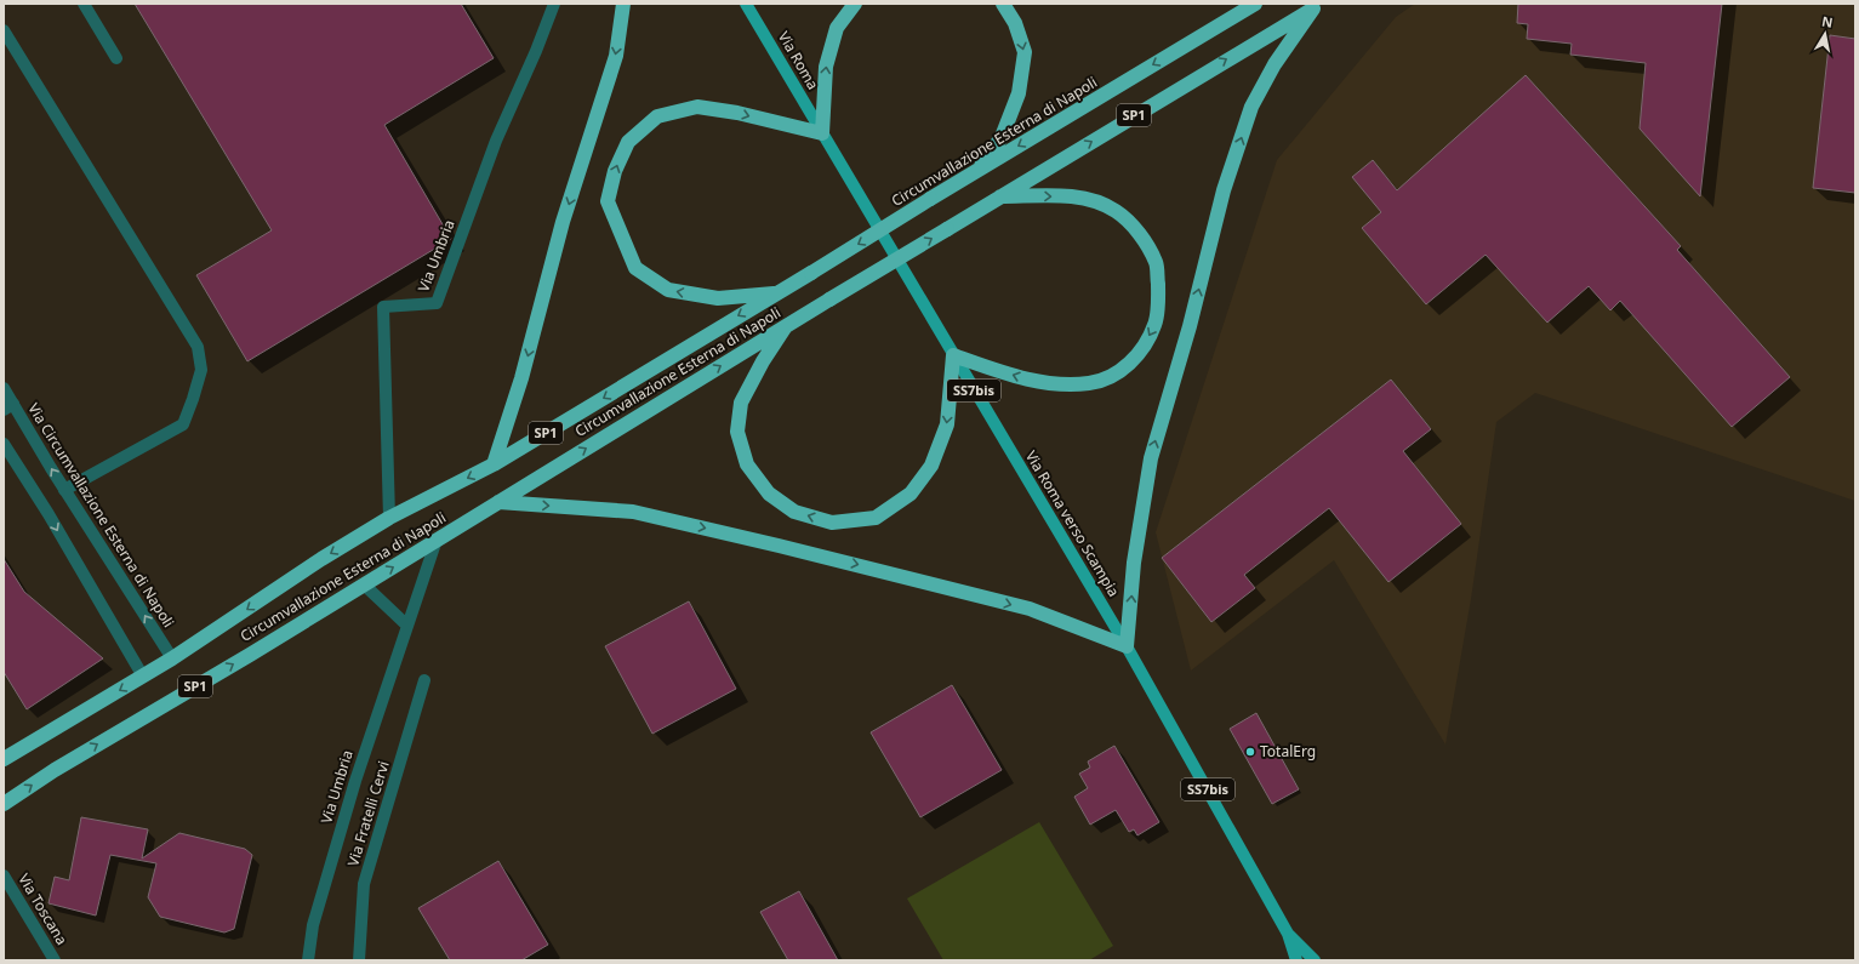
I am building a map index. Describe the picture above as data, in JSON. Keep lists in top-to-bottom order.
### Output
{
  "streets": {
    "highway": ["SP1", "Circumvallazione Esterna di Napoli"],
    "main road": ["Via Roma", "SS7bis", "Via Roma verso Scampia"],
    "street": [
      "Via Umbria",
      "Via Circumvallazione Esterna di Napoli",
      "Via Fratelli Cervi",
      "Via Toscana"
    ]
  },
  "crossings": [
    ["Via Roma", "Via Roma verso Scampia"],
    ["Circumvallazione Esterna di Napoli", "Via Umbria"],
    ["Circumvallazione Esterna di Napoli", "Via Circumvallazione Esterna di Napoli"]
  ],
  "places": ["TotalErg"],
  "north": "top"
}
